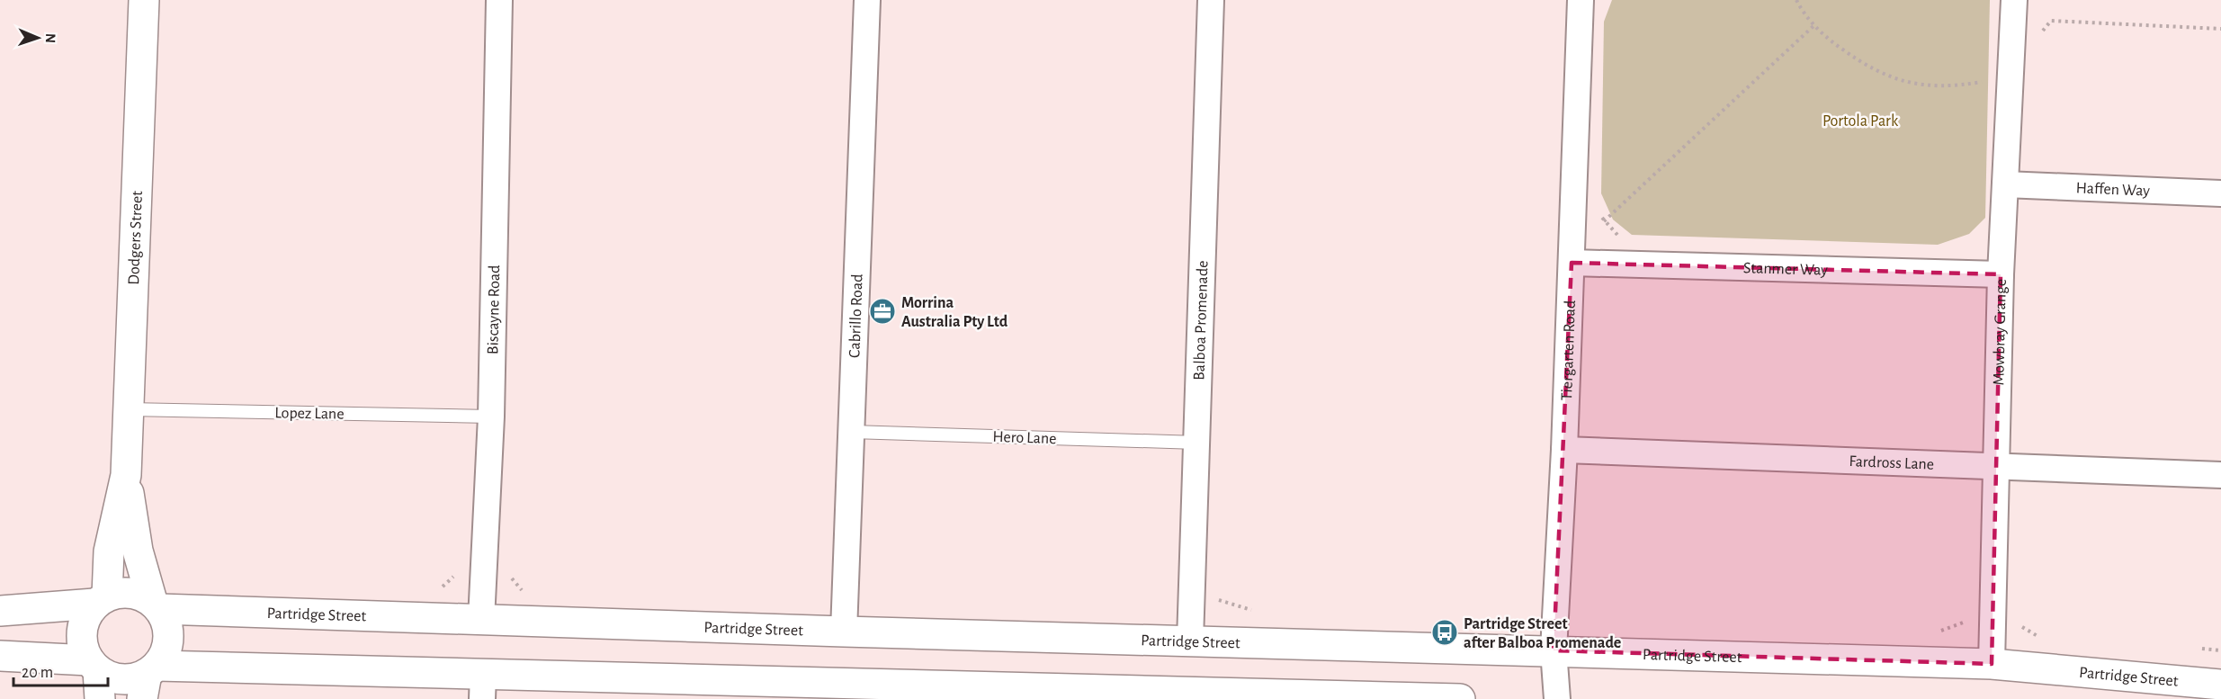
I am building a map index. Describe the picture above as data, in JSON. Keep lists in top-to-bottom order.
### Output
{
  "streets": {
    "main road": ["Dodgers Street", "Partridge Street"],
    "street": [
      "Haffen Way",
      "Stanmer Way",
      "Biscayne Road",
      "Cabrillo Road",
      "Balboa Promenade",
      "Mowbray Grange",
      "Tiergarten Road",
      "Fardross Lane"
    ],
    "lane": ["Lopez Lane", "Hero Lane"]
  },
  "crossings": [
    ["Haffen Way", "Mowbray Grange"],
    ["Dodgers Street", "Lopez Lane"],
    ["Dodgers Street", "Partridge Street"],
    ["Stanmer Way", "Mowbray Grange"],
    ["Stanmer Way", "Tiergarten Road"],
    ["Biscayne Road", "Lopez Lane"],
    ["Biscayne Road", "Partridge Street"],
    ["Cabrillo Road", "Hero Lane"],
    ["Cabrillo Road", "Partridge Street"],
    ["Balboa Promenade", "Hero Lane"],
    ["Balboa Promenade", "Partridge Street"],
    ["Mowbray Grange", "Fardross Lane"],
    ["Mowbray Grange", "Partridge Street"],
    ["Tiergarten Road", "Fardross Lane"],
    ["Tiergarten Road", "Partridge Street"]
  ],
  "parks": ["Portola Park"],
  "places": {
    "office": ["Morrina Australia Pty Ltd"],
    "bus stop": ["Partridge Street after Balboa Promenade"]
  },
  "scale_bar": "20 m",
  "north": "right"
}
